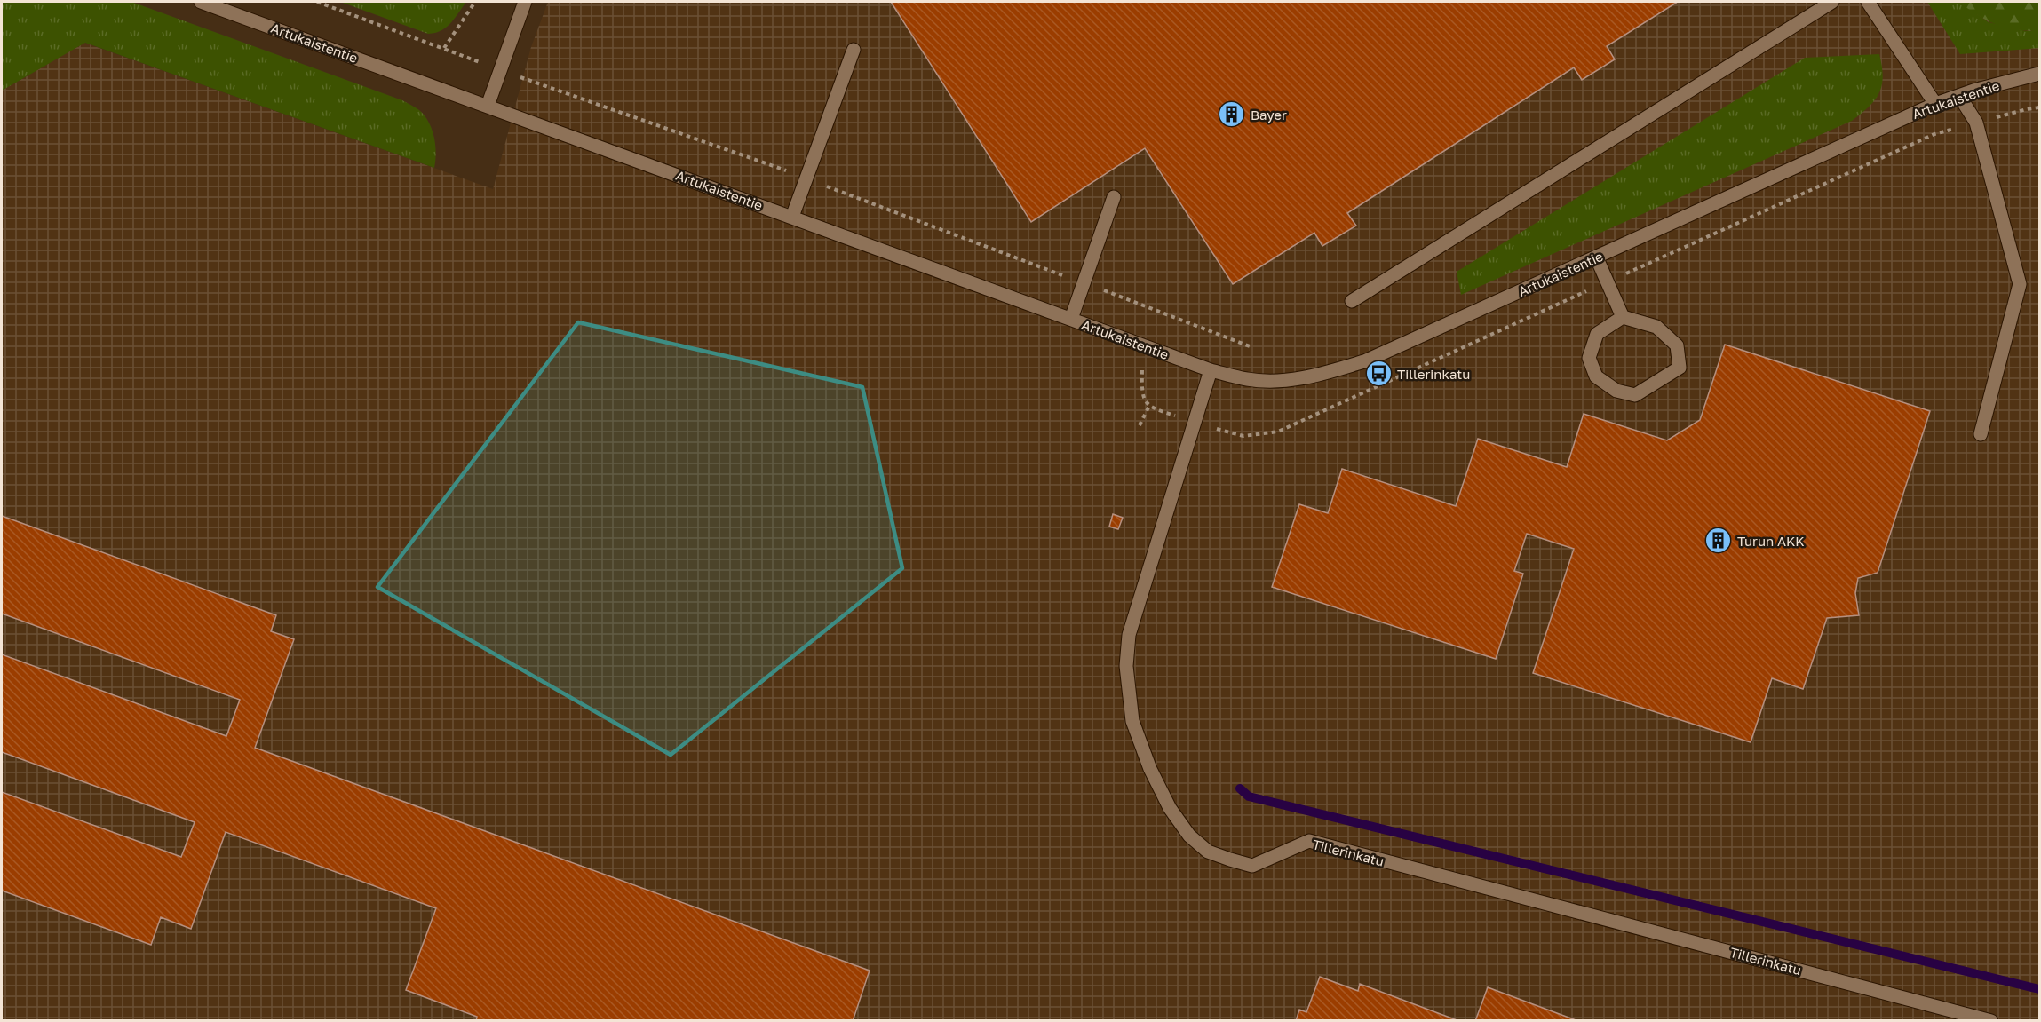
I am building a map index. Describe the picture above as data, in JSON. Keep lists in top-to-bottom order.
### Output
{
  "streets": {
    "street": ["Artukaistentie", "Tillerinkatu"]
  },
  "crossings": [
    ["Artukaistentie", "Tillerinkatu"]
  ],
  "places": {
    "building": ["Bayer", "Turun AKK"],
    "bus stop": ["Tillerinkatu"]
  }
}
